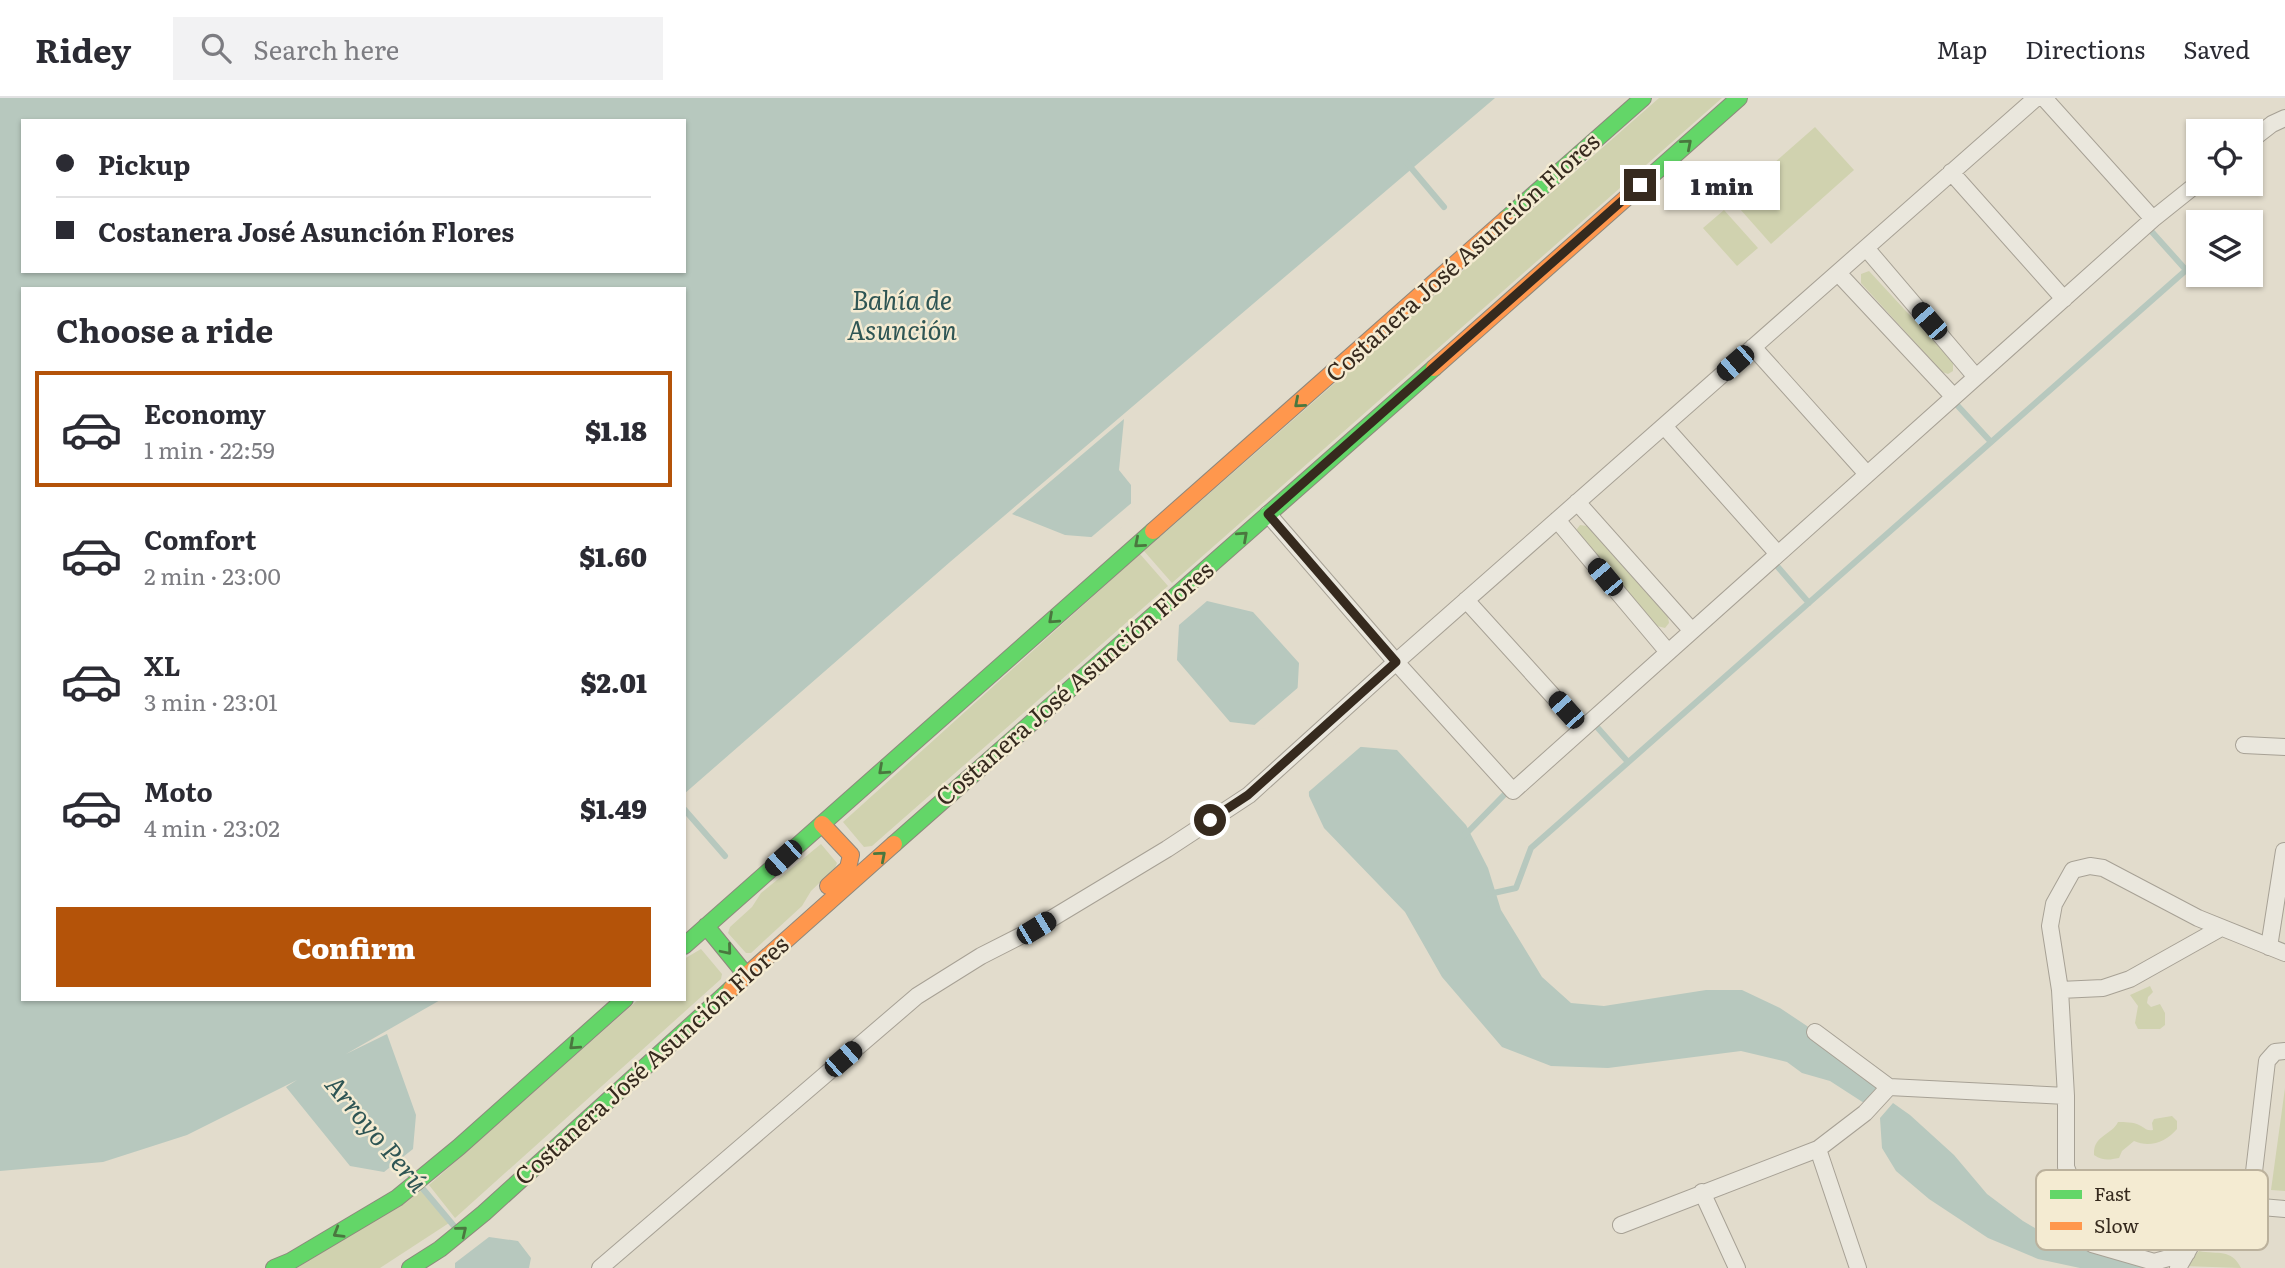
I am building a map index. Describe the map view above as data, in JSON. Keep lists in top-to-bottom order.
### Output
{
  "streets": {
    "highway": ["Costanera José Asunción Flores"]
  },
  "water": ["Bahía de Asunción", "Arroyo Perú"],
  "legend": ["Fast", "Slow"],
  "page": {
    "header": "Ridey",
    "search": "Search here",
    "nav": ["Map", "Directions", "Saved"],
    "banner": ["Pickup", "Costanera José Asunción Flores"],
    "bubble": "1 min",
    "heading": "Choose a ride",
    "list": [
      {
        "name": "Economy",
        "note": "1 min · 22:59",
        "value": "$1.18"
      },
      {
        "name": "Comfort",
        "note": "2 min · 23:00",
        "value": "$1.60"
      },
      {
        "name": "XL",
        "note": "3 min · 23:01",
        "value": "$2.01"
      },
      {
        "name": "Moto",
        "note": "4 min · 23:02",
        "value": "$1.49"
      }
    ],
    "buttons": "Confirm"
  }
}
